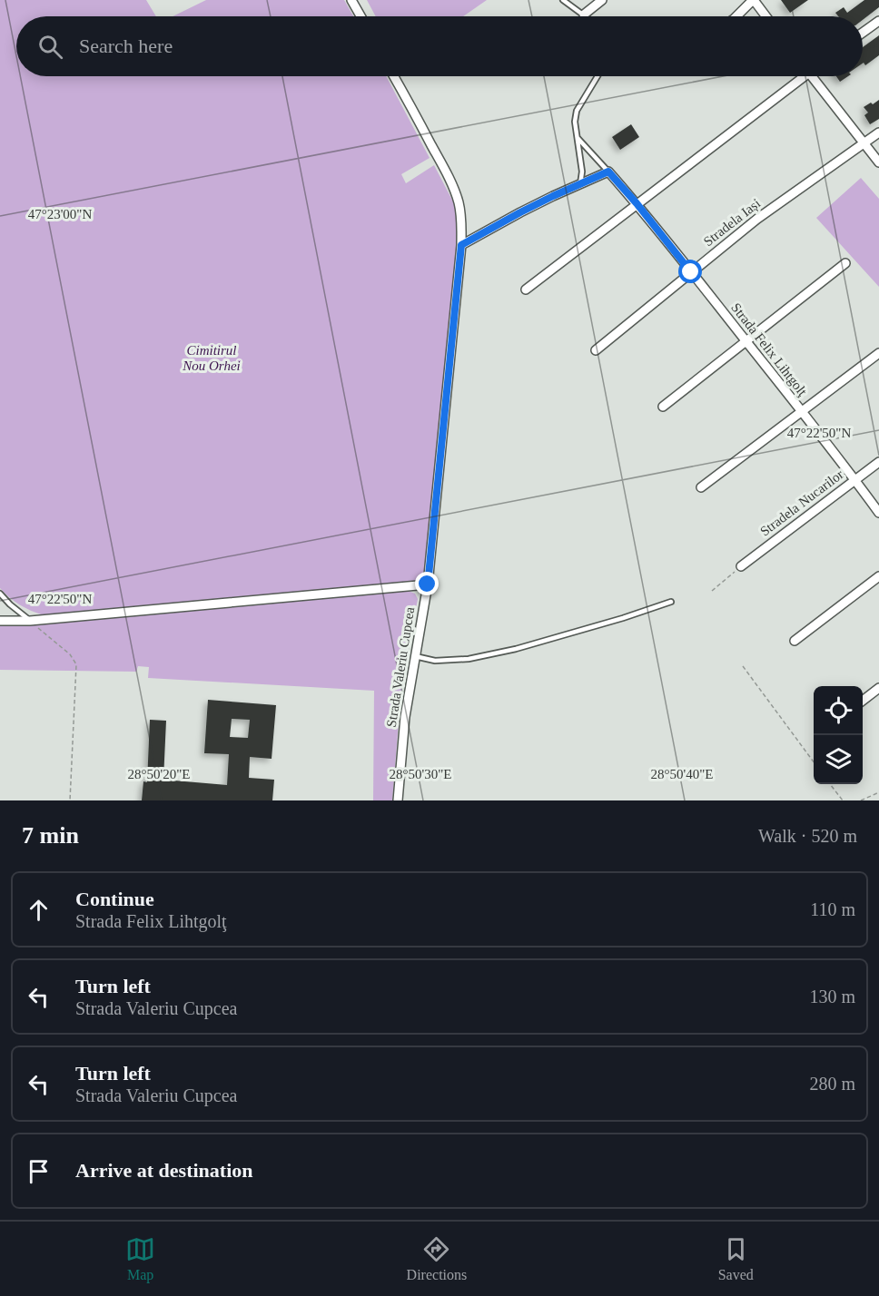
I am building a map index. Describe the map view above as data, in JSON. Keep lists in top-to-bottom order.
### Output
{
  "streets": {
    "street": [
      "Stradela Iași",
      "Strada Felix Lihtgolţ",
      "Stradela Nucarilor",
      "Strada Valeriu Cupcea"
    ]
  },
  "crossings": [
    ["Stradela Iași", "Strada Felix Lihtgolţ"],
    ["Strada Felix Lihtgolţ", "Stradela Nucarilor"]
  ],
  "parks": ["Cimitirul Nou Orhei"],
  "page": {
    "search": "Search here",
    "heading": ["7 min", "Walk · 520 m"],
    "list": [
      ["Continue", "Strada Felix Lihtgolţ", "110 m"],
      ["Turn left", "Strada Valeriu Cupcea", "130 m"],
      ["Turn left", "Strada Valeriu Cupcea", "280 m"],
      "Arrive at destination"
    ],
    "nav": ["Map", "Directions", "Saved"]
  },
  "coordinates": [
    "47°23'00\"N",
    "47°22'50\"N",
    "28°50'20\"E",
    "28°50'30\"E",
    "28°50'40\"E"
  ]
}
